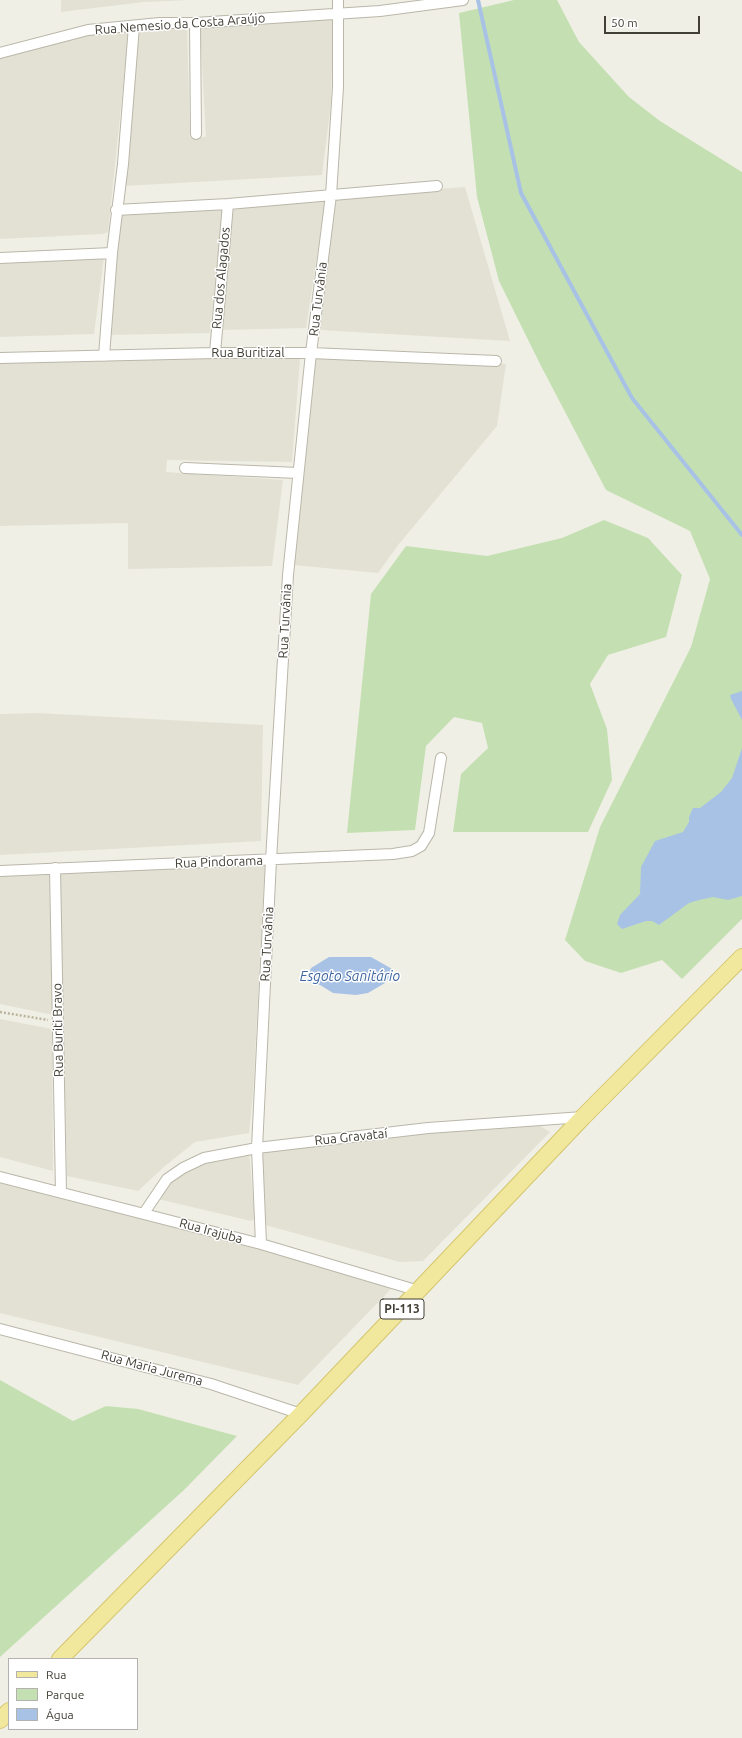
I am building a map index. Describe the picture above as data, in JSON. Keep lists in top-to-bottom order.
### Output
{
  "streets": {
    "main road": ["PI-113"],
    "street": [
      "Rua Nemesio da Costa Araújo",
      "Rua dos Alagados",
      "Rua Turvânia",
      "Rua Buritizal",
      "Rua Pindorama",
      "Rua Buriti Bravo",
      "Rua Gravataí",
      "Rua Irajuba",
      "Rua Maria Jurema"
    ]
  },
  "crossings": [
    ["Rua Nemesio da Costa Araújo", "Rua Turvânia"],
    ["Rua dos Alagados", "Rua Buritizal"],
    ["Rua Turvânia", "Rua Buritizal"],
    ["Rua Turvânia", "Rua Pindorama"],
    ["Rua Turvânia", "Rua Gravataí"],
    ["Rua Turvânia", "Rua Irajuba"],
    ["Rua Pindorama", "Rua Buriti Bravo"],
    ["Rua Buriti Bravo", "Rua Irajuba"],
    ["Rua Gravataí", "Rua Irajuba"],
    ["Rua Gravataí", "PI-113"],
    ["Rua Irajuba", "PI-113"],
    ["PI-113", "Rua Maria Jurema"]
  ],
  "water": ["Esgoto Sanitário"],
  "legend": ["Rua", "Parque", "Água"],
  "scale_bar": "50 m"
}
